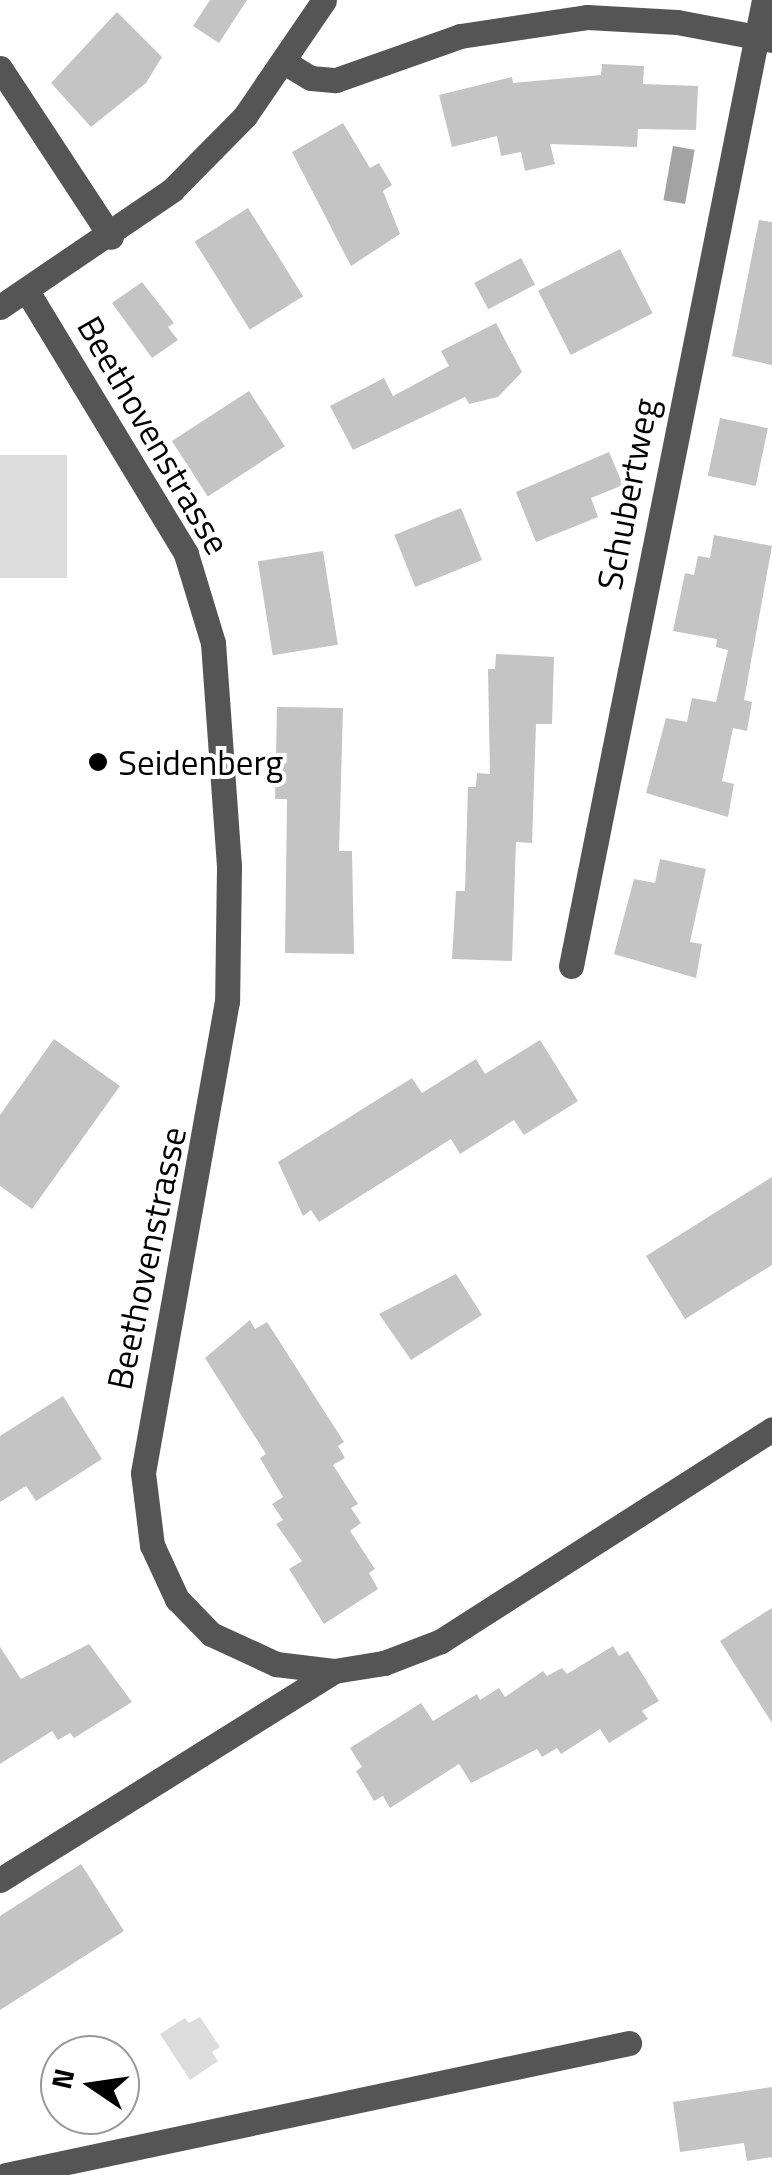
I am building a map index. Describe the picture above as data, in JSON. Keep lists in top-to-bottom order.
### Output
{
  "streets": {
    "street": ["Beethovenstrasse", "Schubertweg"]
  },
  "places": ["Seidenberg"],
  "north": "left"
}
